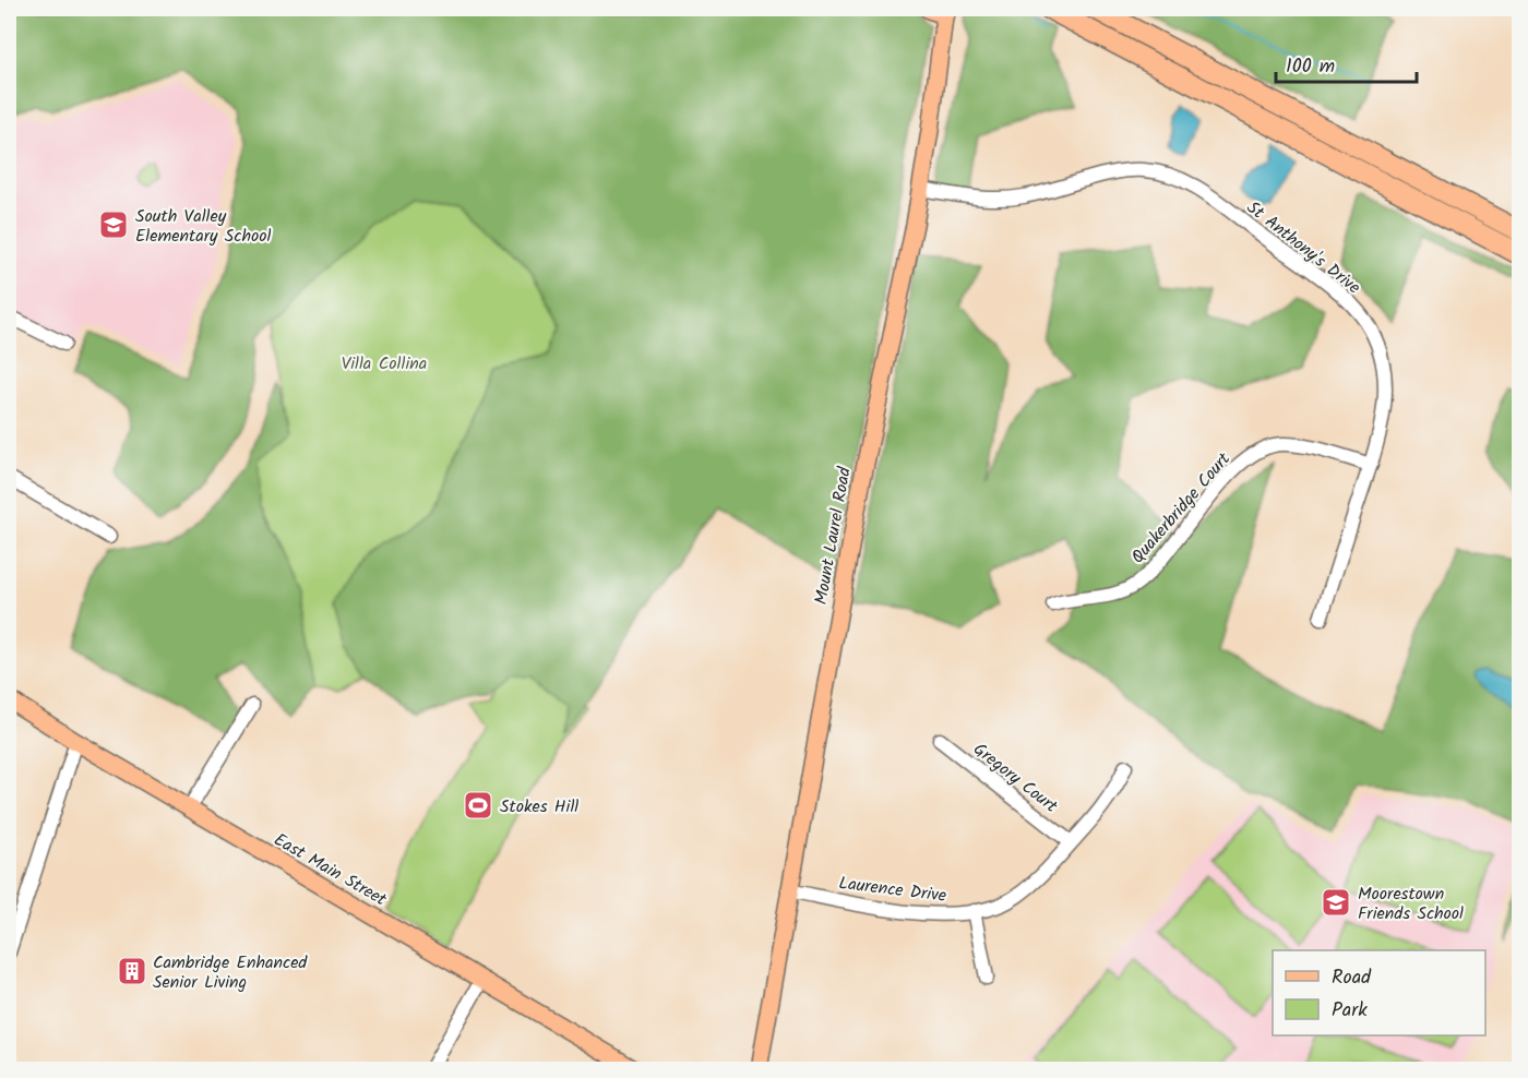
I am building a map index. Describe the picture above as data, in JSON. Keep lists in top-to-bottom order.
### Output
{
  "streets": {
    "main road": ["Mount Laurel Road", "East Main Street"],
    "street": [
      "St Anthony's Drive",
      "Quakerbridge Court",
      "Gregory Court",
      "Laurence Drive"
    ]
  },
  "crossings": [
    ["St Anthony's Drive", "Quakerbridge Court"],
    ["St Anthony's Drive", "Mount Laurel Road"],
    ["Mount Laurel Road", "Laurence Drive"],
    ["Gregory Court", "Laurence Drive"]
  ],
  "parks": ["Villa Collina"],
  "places": {
    "school or university": ["South Valley Elementary School", "Moorestown Friends School"],
    "sports": ["Stokes Hill"],
    "building": ["Cambridge Enhanced Senior Living"]
  },
  "legend": ["Road", "Park"],
  "scale_bar": "100 m"
}
